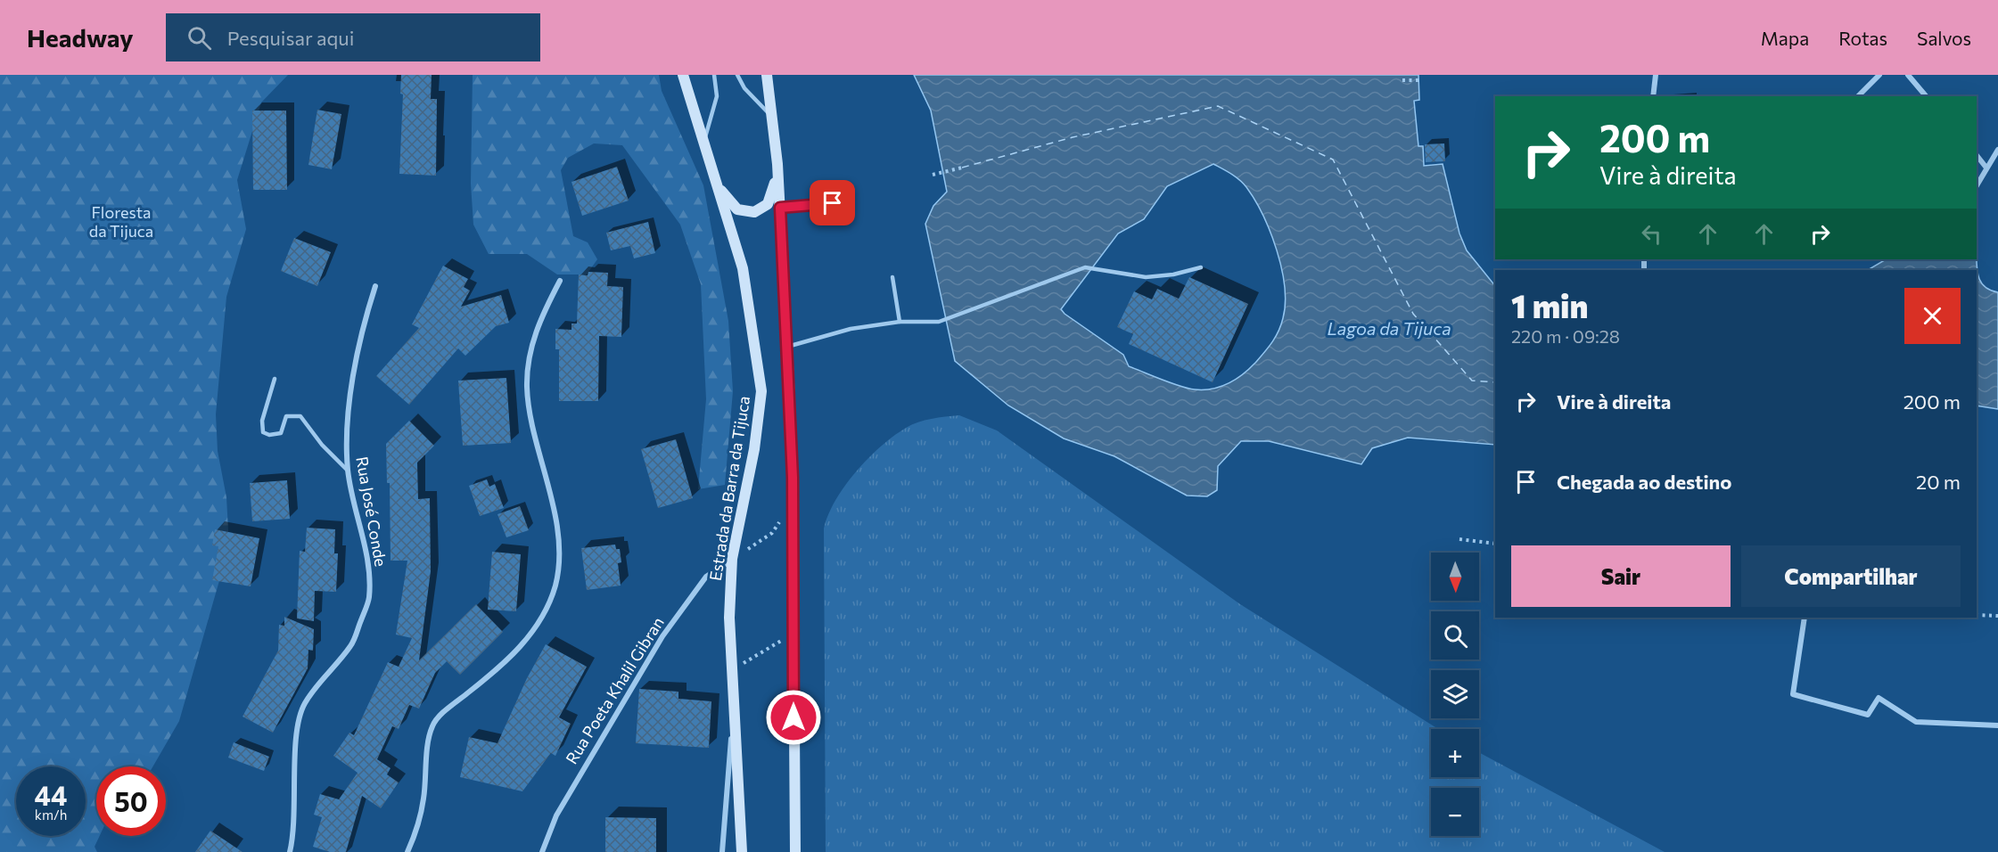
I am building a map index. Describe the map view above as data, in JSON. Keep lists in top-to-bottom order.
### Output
{
  "streets": {
    "main road": ["Estrada da Barra da Tijuca"],
    "street": ["Rua José Conde", "Rua Poeta Khalil Gibran"]
  },
  "crossings": [
    ["Estrada da Barra da Tijuca", "Rua Poeta Khalil Gibran"]
  ],
  "water": ["Lagoa da Tijuca"],
  "parks": ["Floresta da Tijuca"],
  "north": "bottom",
  "page": {
    "header": "Headway",
    "search": "Pesquisar aqui",
    "nav": ["Mapa", "Rotas", "Salvos"],
    "turn": ["200 m", "Vire à direita"],
    "heading": ["1 min", "220 m · 09:28"],
    "list": [
      {
        "name": "Vire à direita",
        "value": "200 m"
      },
      {
        "name": "Chegada ao destino",
        "value": "20 m"
      }
    ],
    "buttons": ["Sair", "Compartilhar"],
    "map_buttons": ["+", "−"],
    "speed": "44 km/h",
    "limit": "50"
  }
}
